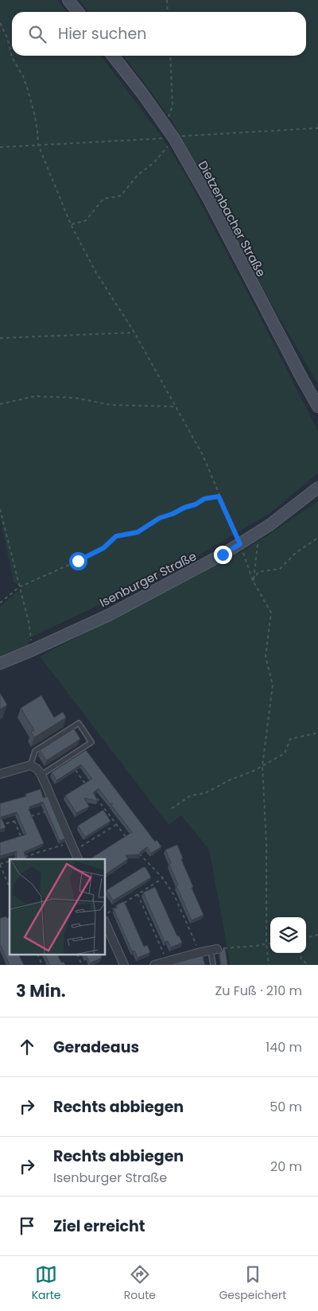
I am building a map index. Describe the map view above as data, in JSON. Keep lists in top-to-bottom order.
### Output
{
  "streets": {
    "main road": ["Dietzenbacher Straße", "Isenburger Straße"]
  },
  "page": {
    "search": "Hier suchen",
    "heading": ["3 Min.", "Zu Fuß · 210 m"],
    "list": [
      ["Geradeaus", "140 m"],
      ["Rechts abbiegen", "50 m"],
      ["Rechts abbiegen", "Isenburger Straße", "20 m"],
      "Ziel erreicht"
    ],
    "nav": ["Karte", "Route", "Gespeichert"]
  }
}
